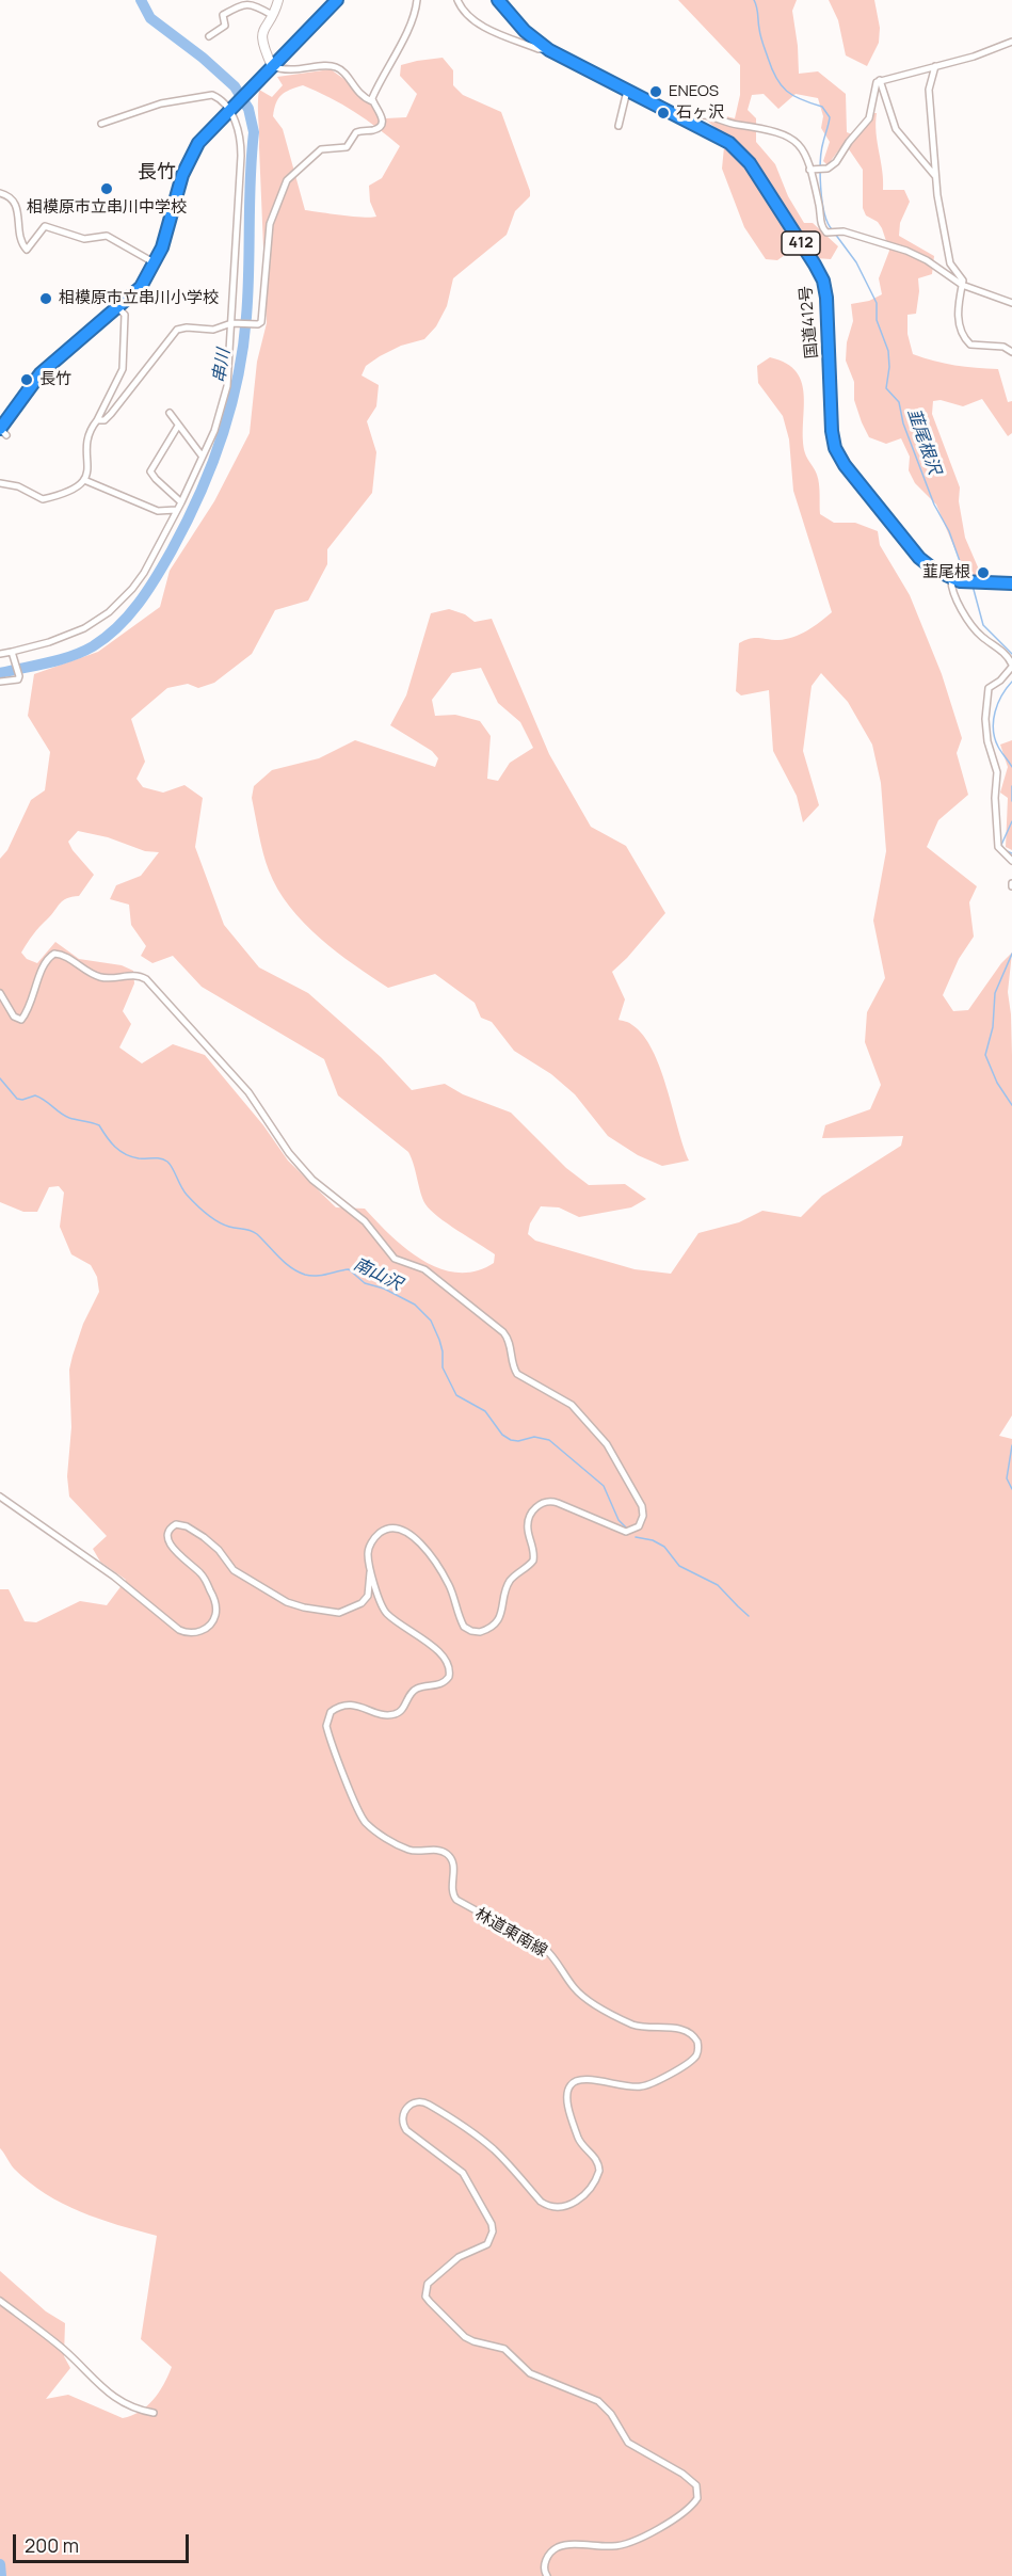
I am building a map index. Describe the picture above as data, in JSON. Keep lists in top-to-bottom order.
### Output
{
  "streets": {
    "highway": ["412", "国道412号"],
    "street": ["林道東南線"]
  },
  "districts": ["長竹"],
  "water": ["串川", "韮尾根沢", "南山沢"],
  "places": [
    "ENEOS",
    "石ヶ沢",
    "相模原市立串川中学校",
    "相模原市立串川小学校",
    "長竹",
    "韮尾根"
  ],
  "scale_bar": "200 m"
}
